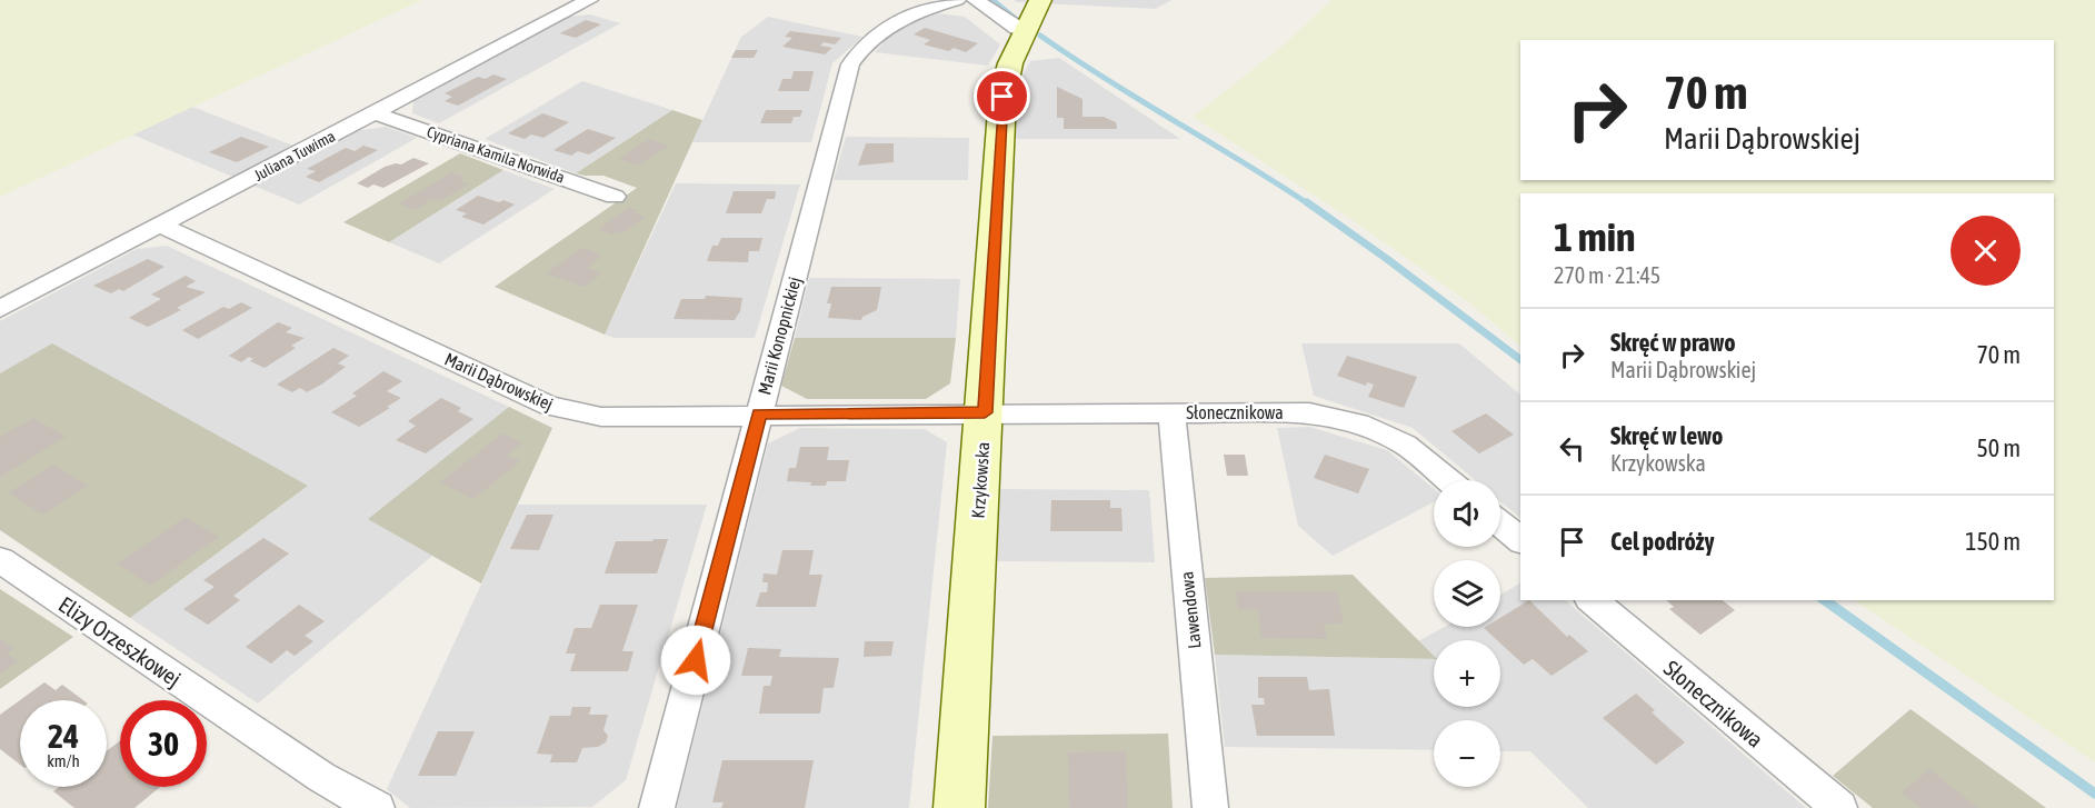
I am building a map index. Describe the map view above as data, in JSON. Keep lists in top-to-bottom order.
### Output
{
  "streets": {
    "street": [
      "Cypriana Kamila Norwida",
      "Juliana Tuwima",
      "Marii Konopnickiej",
      "Marii Dąbrowskiej",
      "Słonecznikowa",
      "Krzykowska",
      "Lawendowa",
      "Elizy Orzeszkowej"
    ]
  },
  "crossings": [
    ["Cypriana Kamila Norwida", "Juliana Tuwima"],
    ["Juliana Tuwima", "Marii Dąbrowskiej"],
    ["Marii Konopnickiej", "Marii Dąbrowskiej"],
    ["Marii Dąbrowskiej", "Słonecznikowa"],
    ["Marii Dąbrowskiej", "Krzykowska"],
    ["Słonecznikowa", "Krzykowska"],
    ["Słonecznikowa", "Lawendowa"]
  ],
  "page": {
    "turn": ["70 m", "Marii Dąbrowskiej"],
    "heading": ["1 min", "270 m · 21:45"],
    "list": [
      {
        "name": "Skręć w prawo",
        "note": "Marii Dąbrowskiej",
        "value": "70 m"
      },
      {
        "name": "Skręć w lewo",
        "note": "Krzykowska",
        "value": "50 m"
      },
      {
        "name": "Cel podróży",
        "value": "150 m"
      }
    ],
    "map_buttons": ["+", "−"],
    "speed": "24 km/h",
    "limit": "30"
  }
}
